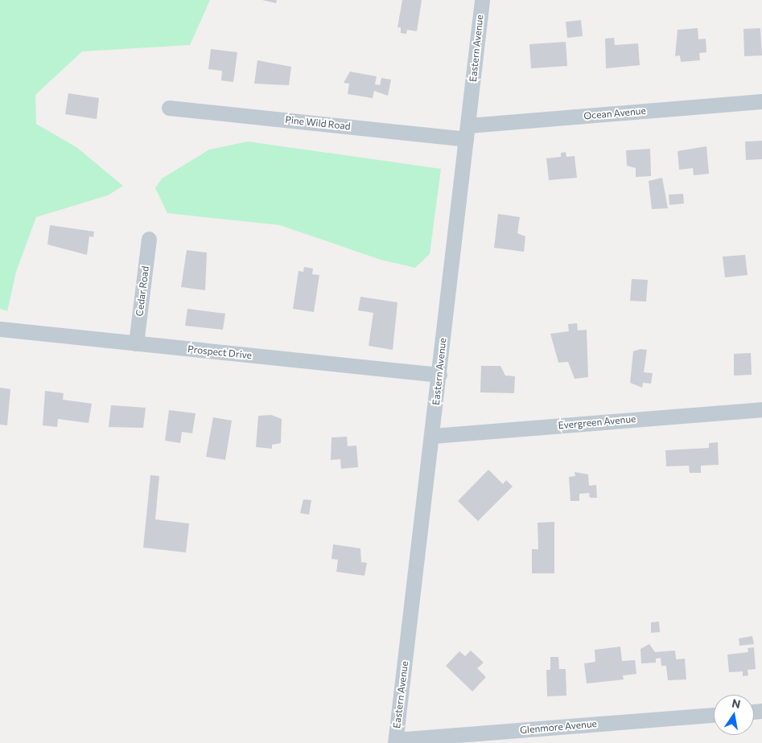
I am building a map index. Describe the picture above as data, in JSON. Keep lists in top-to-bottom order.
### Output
{
  "streets": {
    "street": [
      "Eastern Avenue",
      "Ocean Avenue",
      "Pine Wild Road",
      "Cedar Road",
      "Prospect Drive",
      "Evergreen Avenue",
      "Glenmore Avenue"
    ]
  },
  "crossings": [
    ["Eastern Avenue", "Ocean Avenue"],
    ["Eastern Avenue", "Pine Wild Road"],
    ["Eastern Avenue", "Prospect Drive"],
    ["Eastern Avenue", "Evergreen Avenue"],
    ["Eastern Avenue", "Glenmore Avenue"],
    ["Ocean Avenue", "Pine Wild Road"],
    ["Cedar Road", "Prospect Drive"]
  ],
  "north": "top"
}
